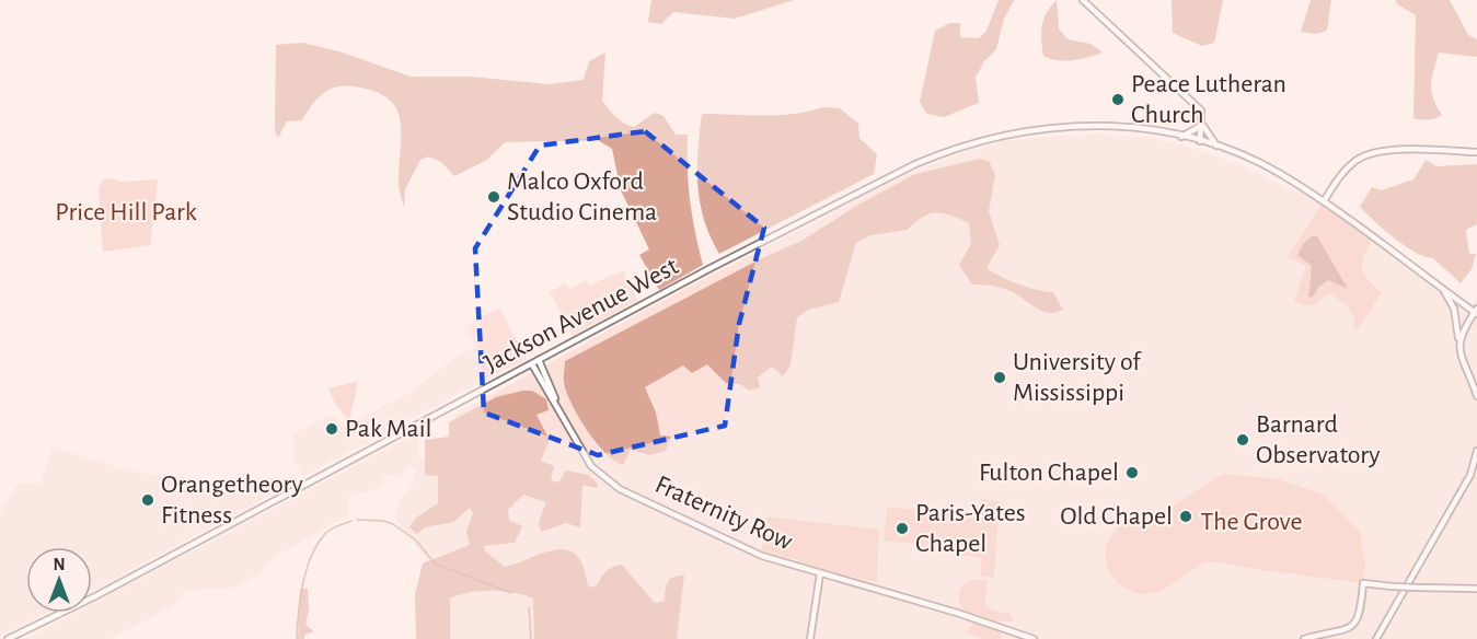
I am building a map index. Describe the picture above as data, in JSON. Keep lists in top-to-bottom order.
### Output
{
  "streets": {
    "street": ["Jackson Avenue West", "Fraternity Row"]
  },
  "crossings": [
    ["Jackson Avenue West", "Fraternity Row"]
  ],
  "parks": ["Price Hill Park", "The Grove"],
  "places": [
    "Peace Lutheran Church",
    "Malco Oxford Studio Cinema",
    "University of Mississippi",
    "Pak Mail",
    "Barnard Observatory",
    "Fulton Chapel",
    "Orangetheory Fitness",
    "Old Chapel",
    "Paris-Yates Chapel"
  ],
  "north": "top"
}
